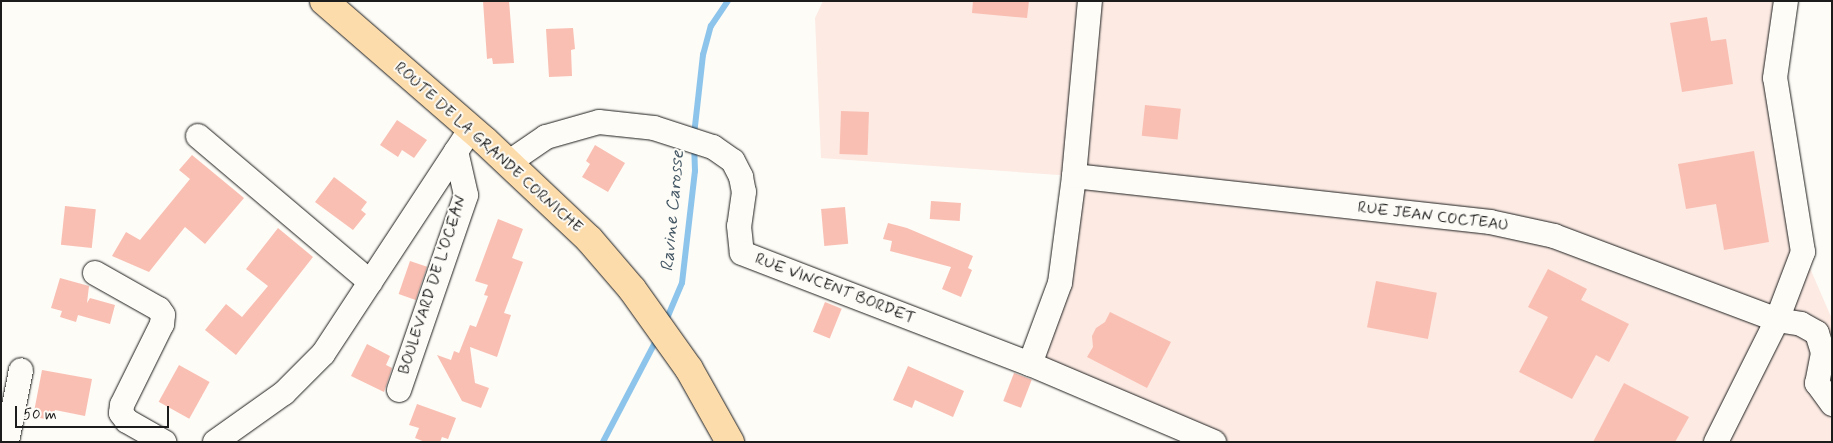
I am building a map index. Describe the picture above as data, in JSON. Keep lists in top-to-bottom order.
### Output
{
  "streets": {
    "main road": ["ROUTE DE LA GRANDE CORNICHE"],
    "street": ["RUE JEAN COCTEAU", "BOULEVARD DE L'OCEAN", "RUE VINCENT BORDET"]
  },
  "crossings": [
    ["ROUTE DE LA GRANDE CORNICHE", "BOULEVARD DE L'OCEAN"],
    ["ROUTE DE LA GRANDE CORNICHE", "RUE VINCENT BORDET"]
  ],
  "water": ["Ravine Carosse"],
  "scale_bar": "50 m"
}
